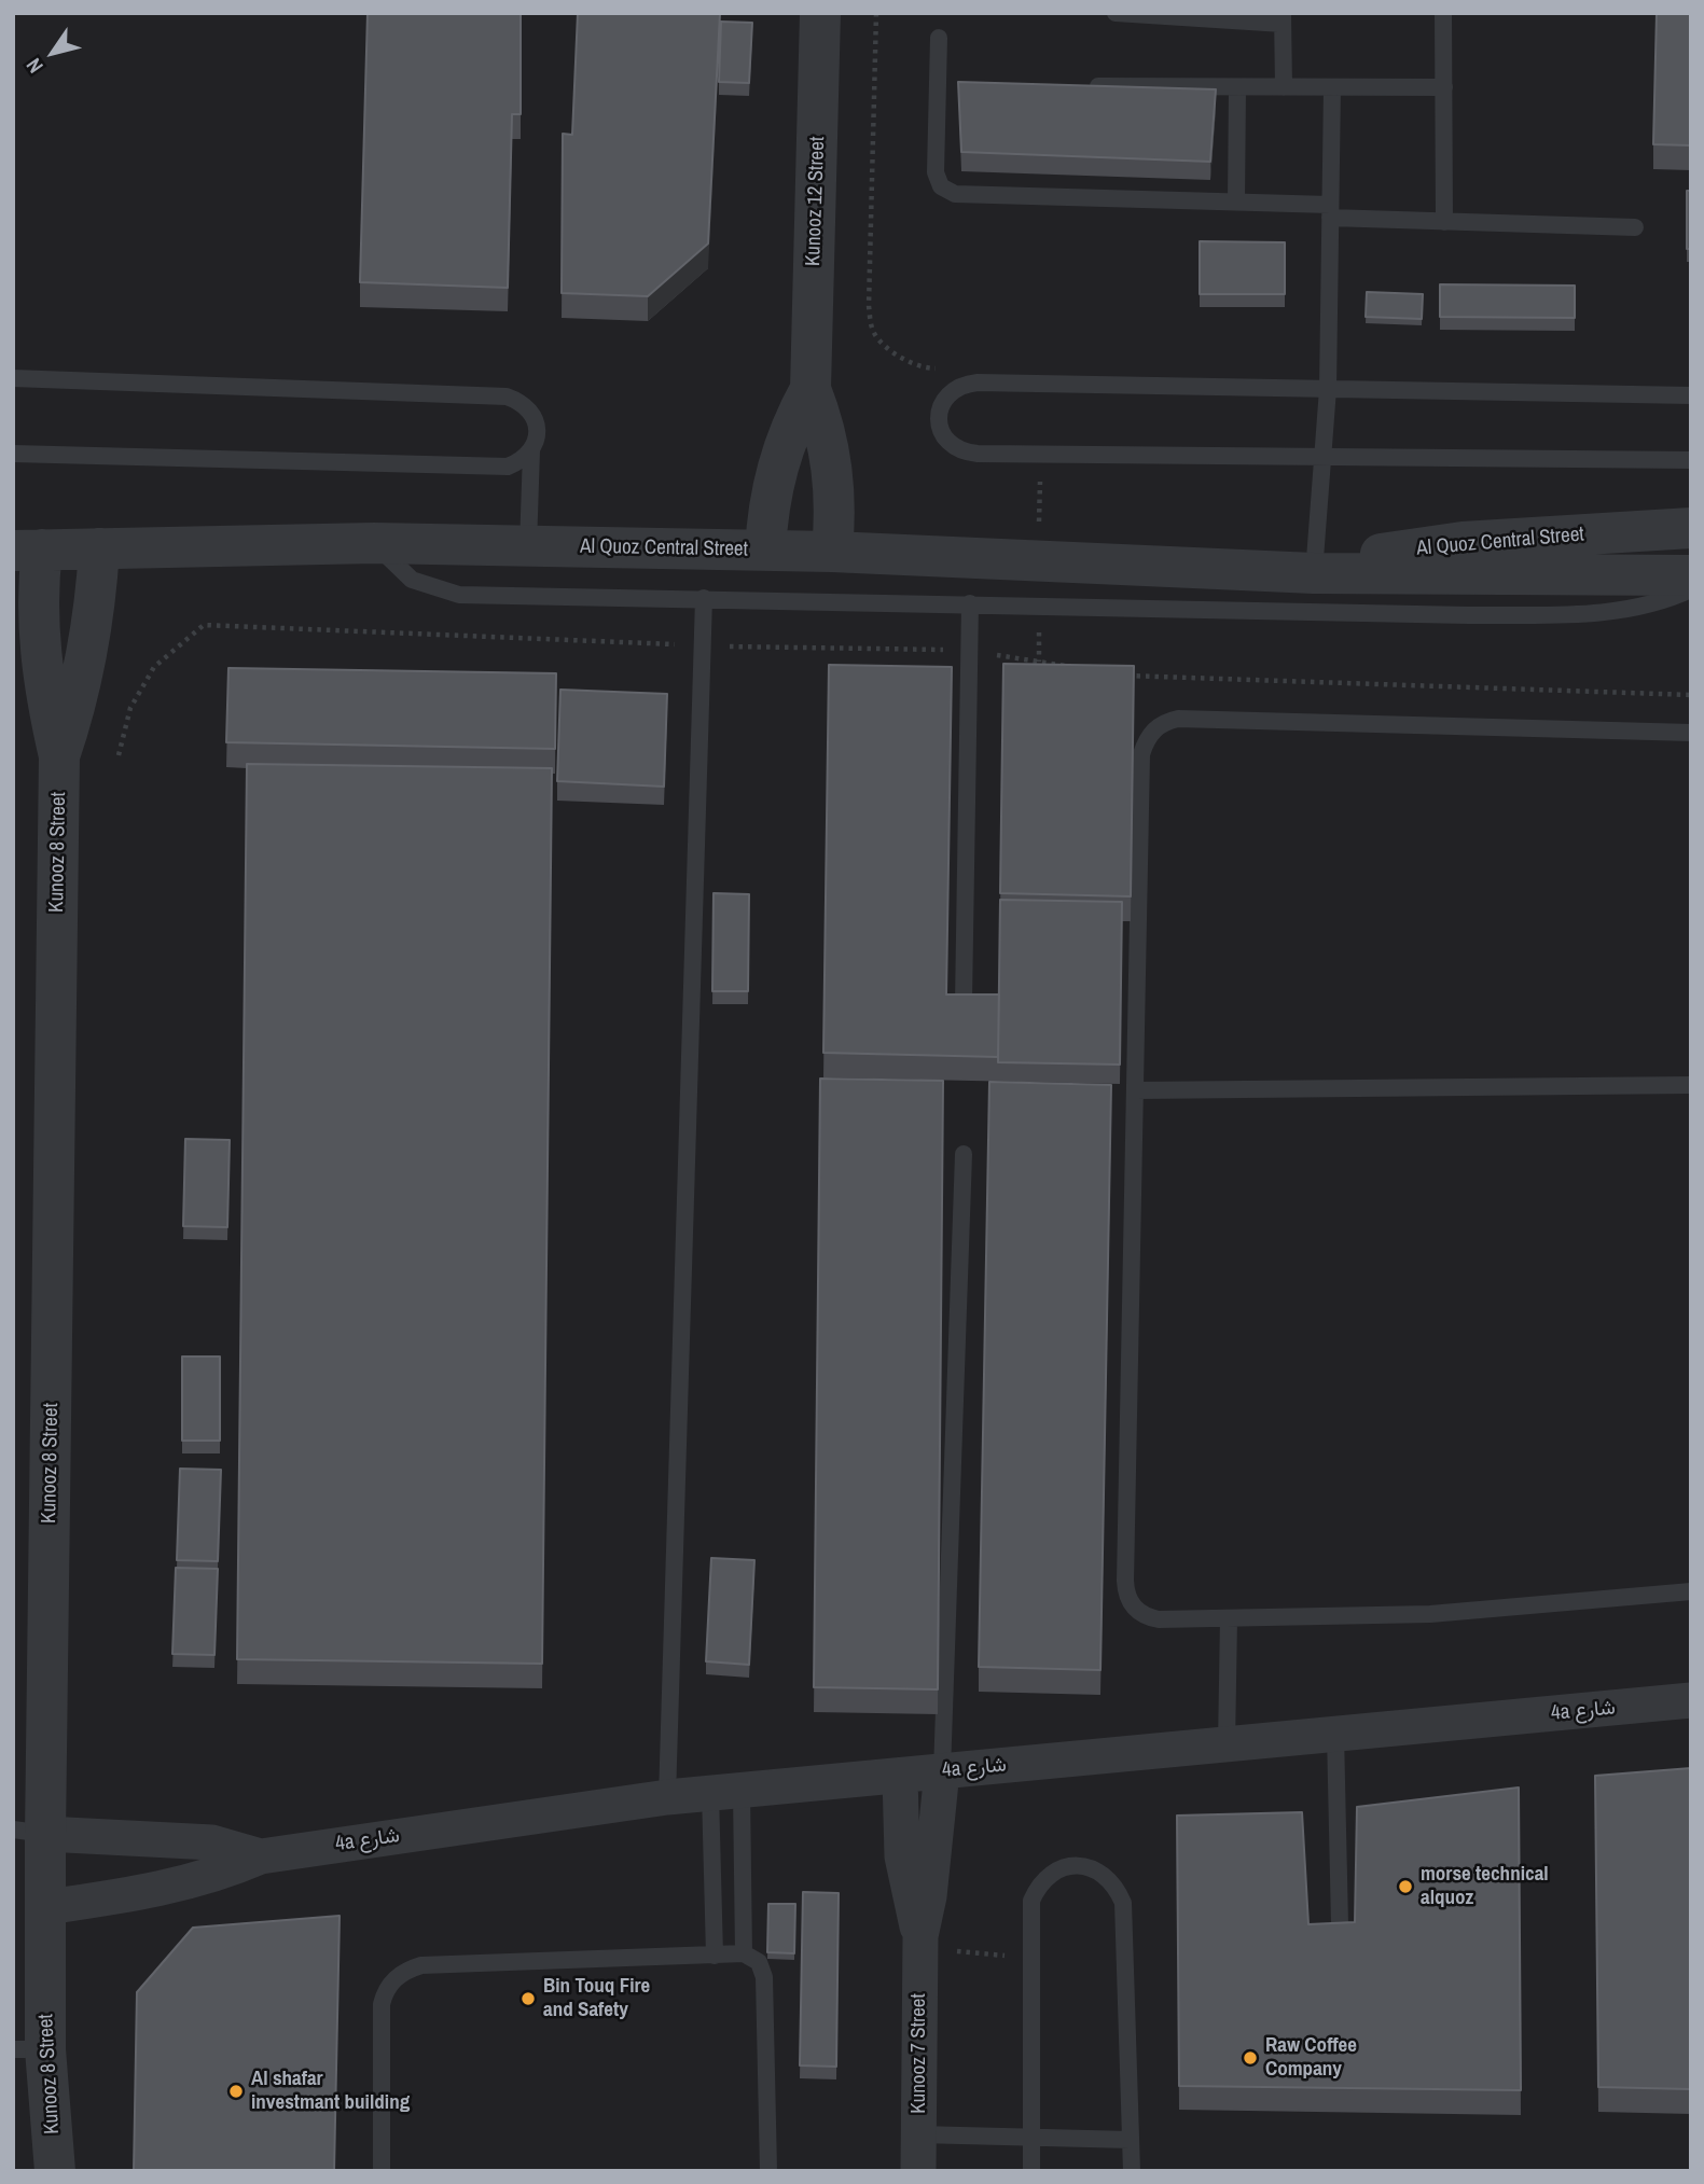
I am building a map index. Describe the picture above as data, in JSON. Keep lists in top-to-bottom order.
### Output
{
  "streets": {
    "street": [
      "Kunooz 12 Street",
      "Al Quoz Central Street",
      "Kunooz 8 Street",
      "4a شارع",
      "Kunooz 7 Street"
    ]
  },
  "crossings": [
    ["Kunooz 12 Street", "Al Quoz Central Street"],
    ["Al Quoz Central Street", "Kunooz 8 Street"],
    ["Kunooz 8 Street", "4a شارع"],
    ["4a شارع", "Kunooz 7 Street"]
  ],
  "places": [
    "morse technical alquoz",
    "Bin Touq Fire and Safety",
    "Raw Coffee Company",
    "Al shafar investmant building"
  ],
  "north": "bottom left"
}
